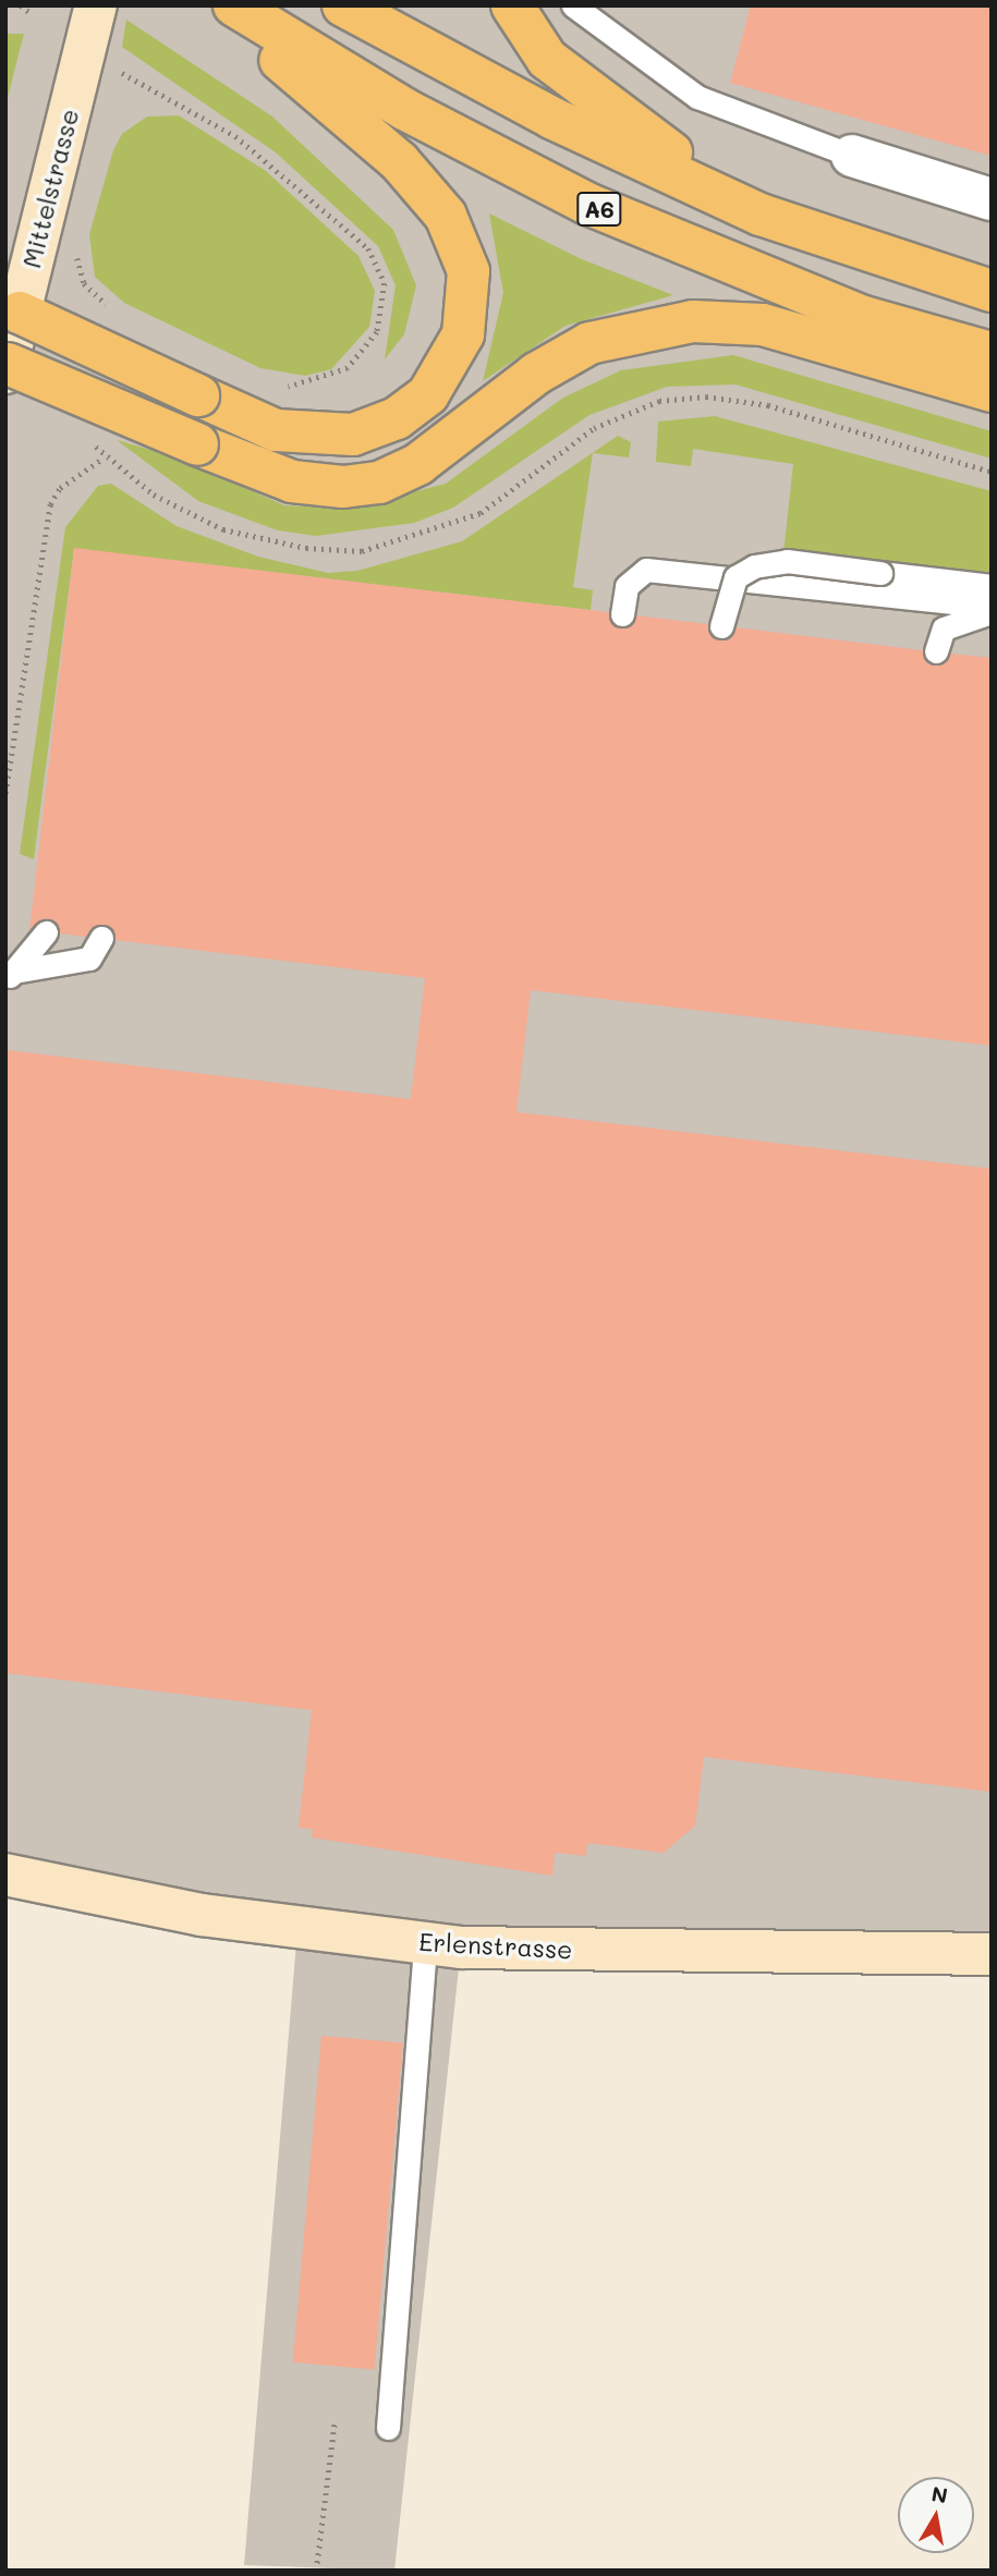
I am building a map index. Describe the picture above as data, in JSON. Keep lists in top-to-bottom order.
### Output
{
  "streets": {
    "highway": ["A6"],
    "street": ["Mittelstrasse", "Erlenstrasse"]
  },
  "north": "top"
}
